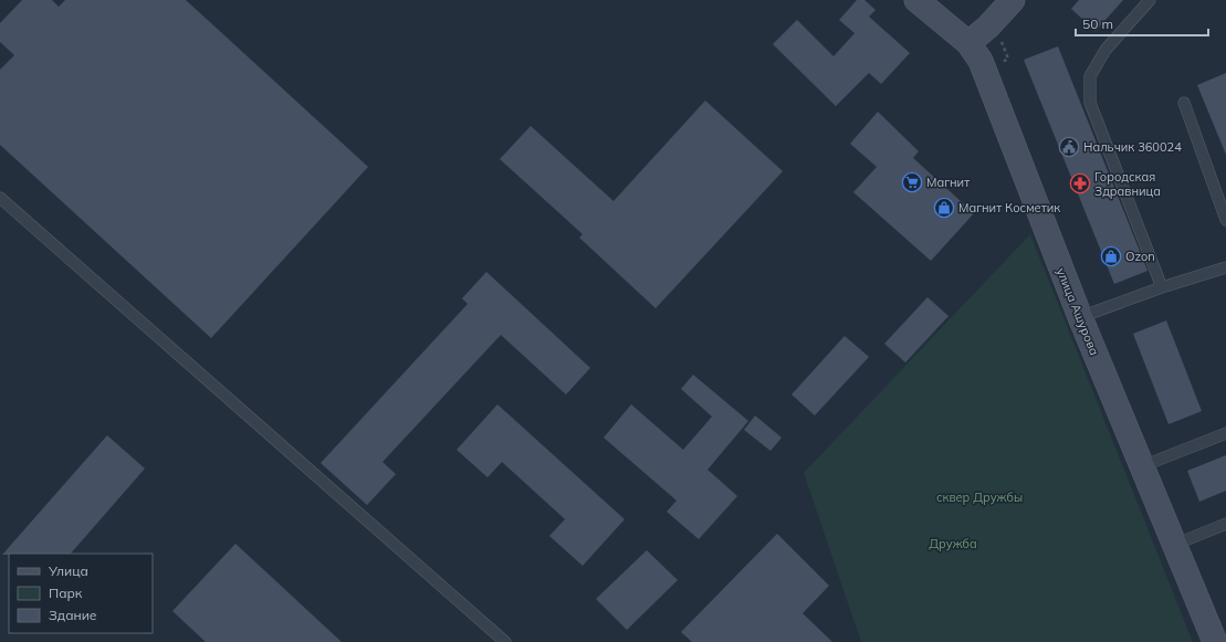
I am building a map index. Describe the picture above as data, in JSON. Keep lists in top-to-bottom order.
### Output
{
  "streets": {
    "street": ["улица Ашурова"]
  },
  "parks": ["сквер Дружбы", "Дружба"],
  "places": {
    "public building": ["Нальчик 360024"],
    "supermarket": ["Магнит"],
    "pharmacy": ["Городская Здравница"],
    "shop": ["Магнит Косметик", "Ozon"]
  },
  "legend": ["Улица", "Парк", "Здание"],
  "scale_bar": "50 m"
}
